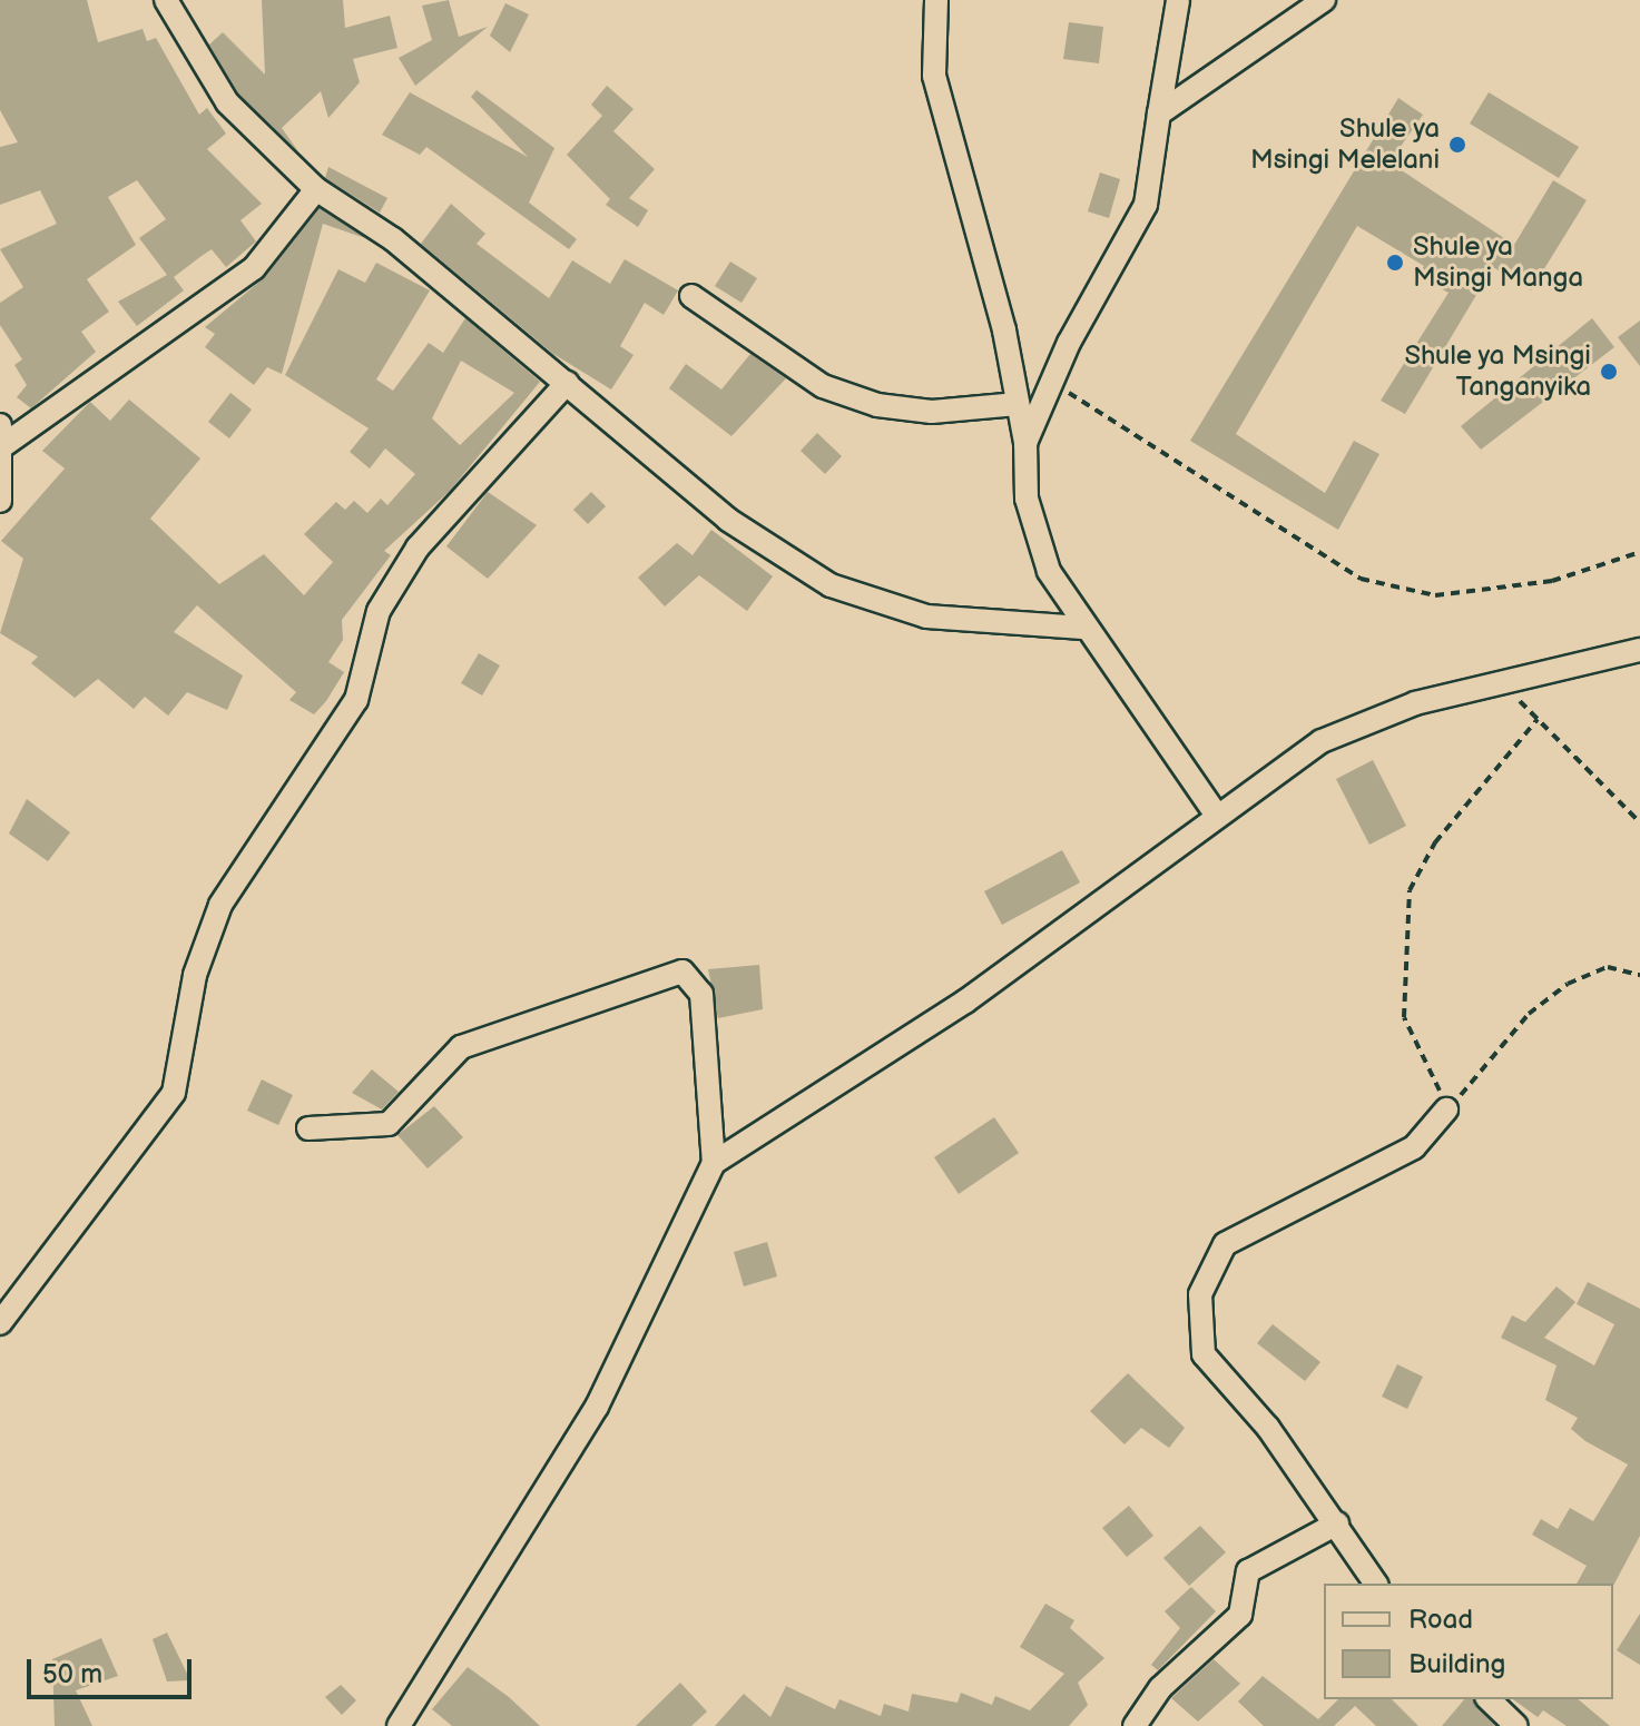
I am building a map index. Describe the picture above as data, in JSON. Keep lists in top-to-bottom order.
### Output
{
  "places": ["Shule ya Msingi Melelani", "Shule ya Msingi Manga", "Shule ya Msingi Tanganyika"],
  "legend": ["Road", "Building"],
  "scale_bar": "50 m"
}
